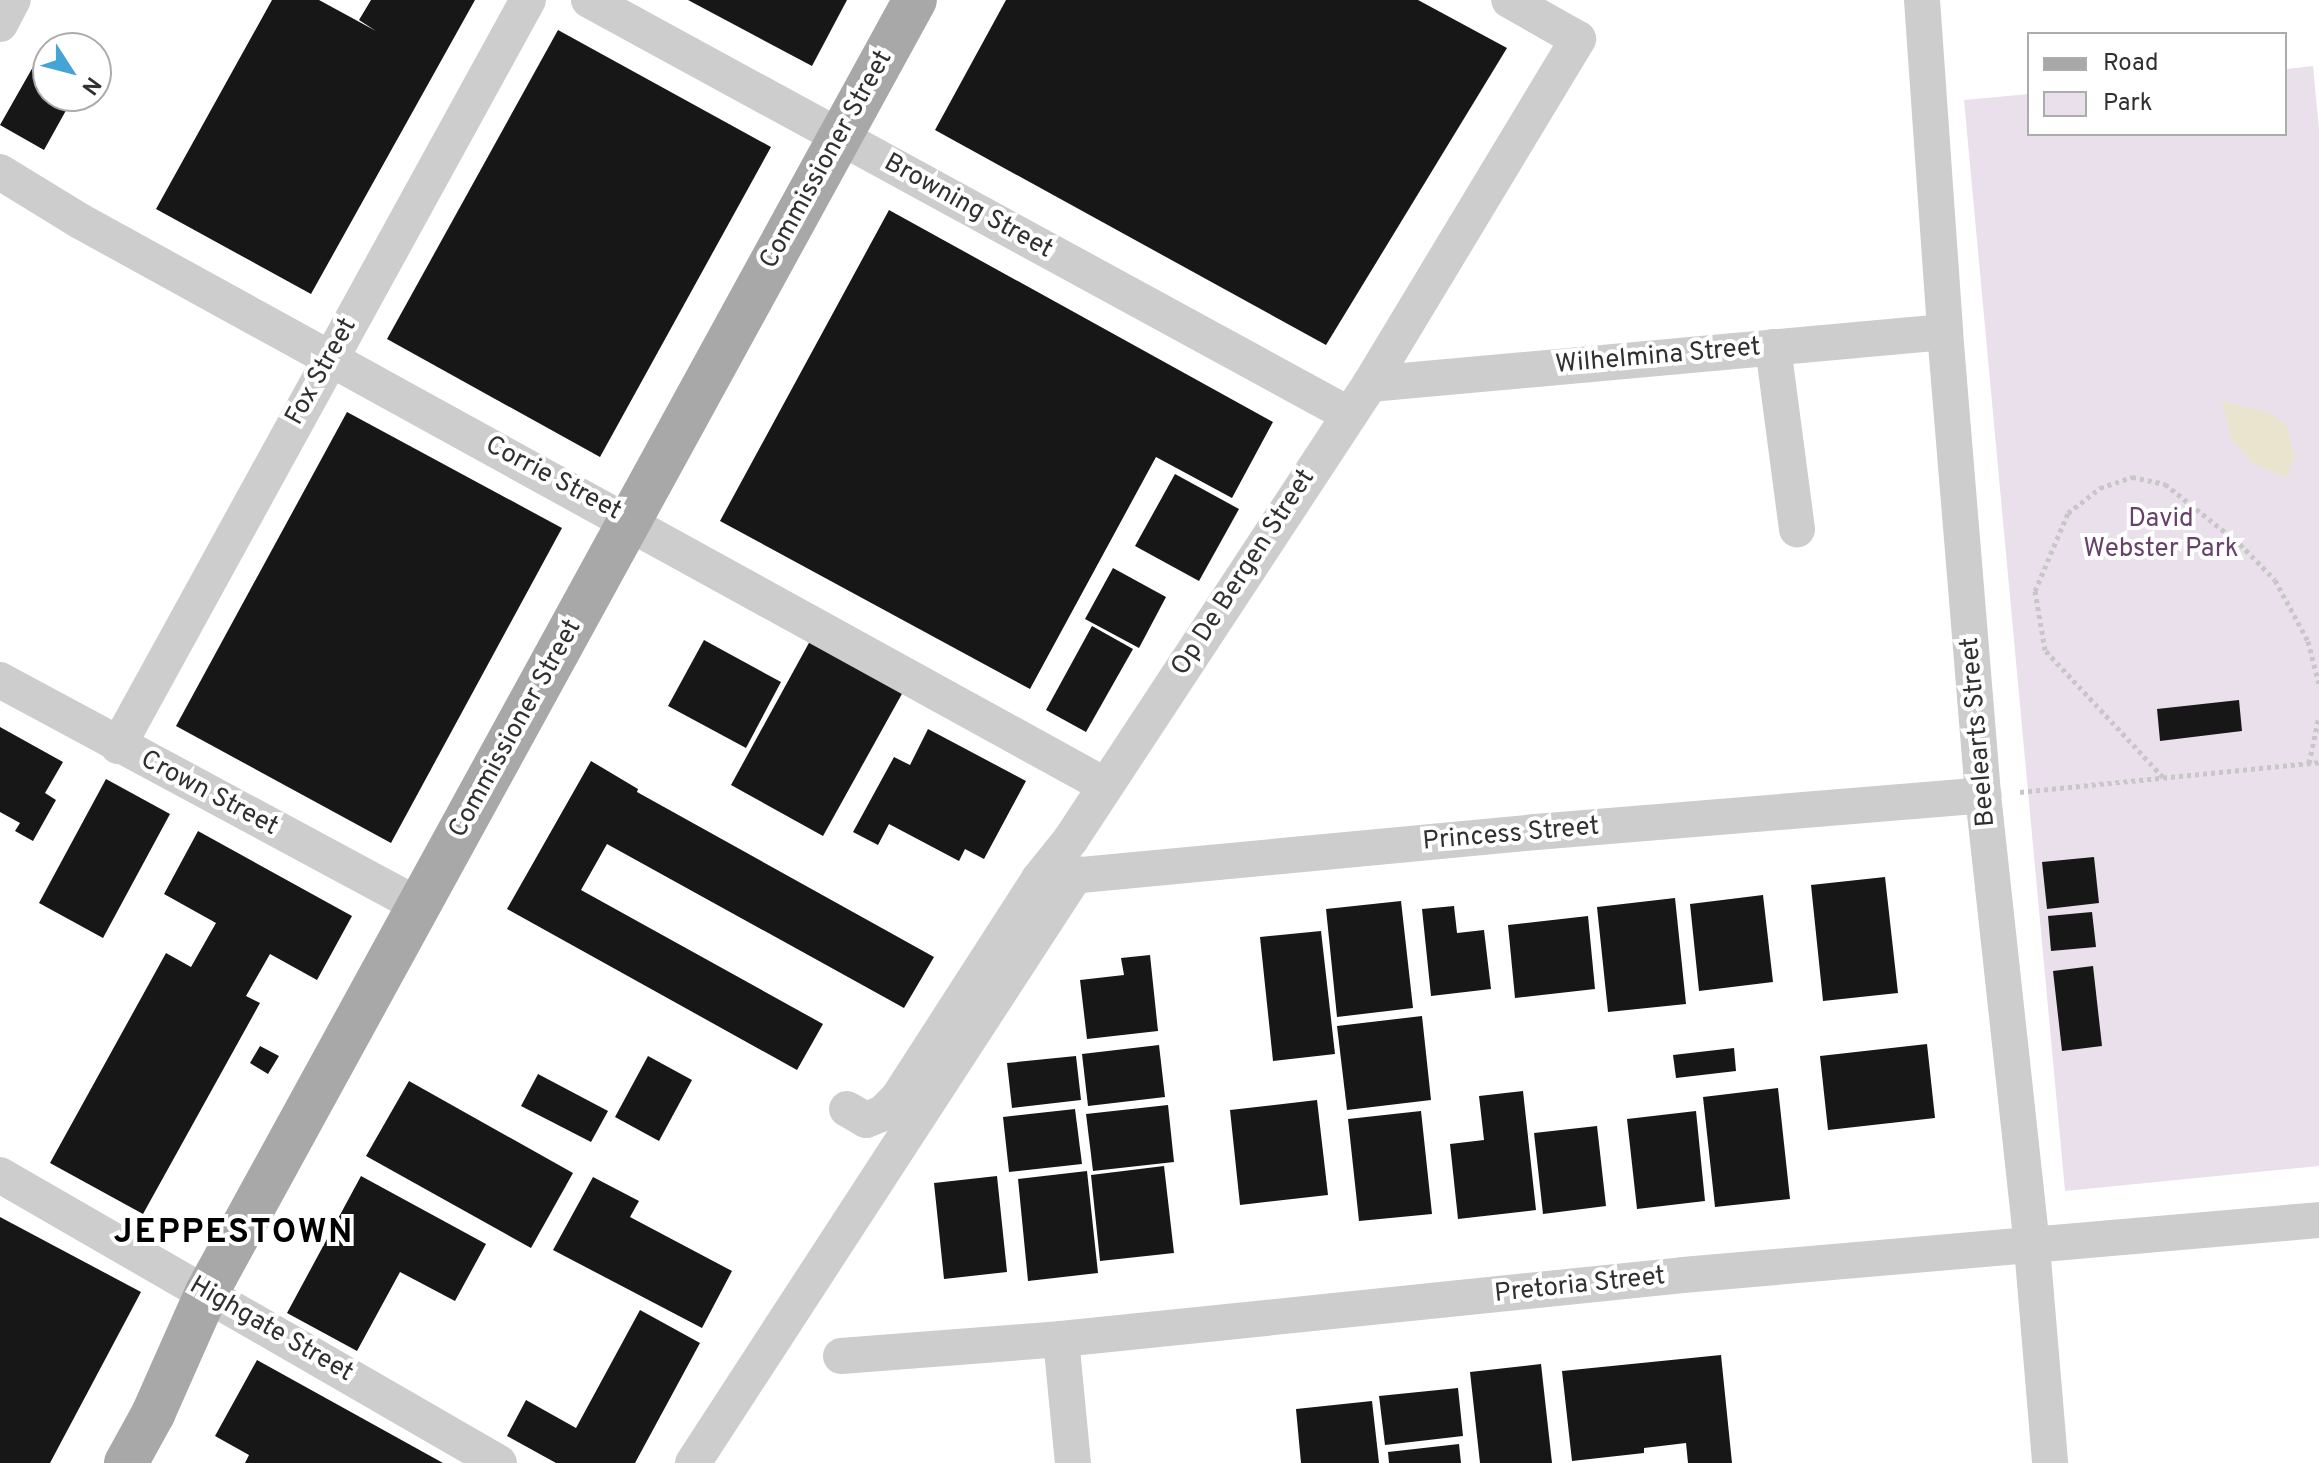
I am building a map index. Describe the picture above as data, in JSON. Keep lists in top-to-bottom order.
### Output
{
  "streets": {
    "main road": ["Commissioner Street"],
    "street": [
      "Browning Street",
      "Wilhelmina Street",
      "Fox Street",
      "Corrie Street",
      "Op De Bergen Street",
      "Beelearts Street",
      "Crown Street",
      "Princess Street",
      "Pretoria Street",
      "Highgate Street"
    ]
  },
  "crossings": [
    ["Commissioner Street", "Browning Street"],
    ["Commissioner Street", "Corrie Street"],
    ["Commissioner Street", "Crown Street"],
    ["Commissioner Street", "Highgate Street"],
    ["Browning Street", "Op De Bergen Street"],
    ["Wilhelmina Street", "Op De Bergen Street"],
    ["Wilhelmina Street", "Beelearts Street"],
    ["Fox Street", "Corrie Street"],
    ["Fox Street", "Crown Street"],
    ["Corrie Street", "Op De Bergen Street"],
    ["Op De Bergen Street", "Princess Street"],
    ["Beelearts Street", "Princess Street"],
    ["Beelearts Street", "Pretoria Street"]
  ],
  "districts": ["JEPPESTOWN"],
  "parks": ["David Webster Park"],
  "legend": ["Road", "Park"],
  "north": "bottom right"
}
